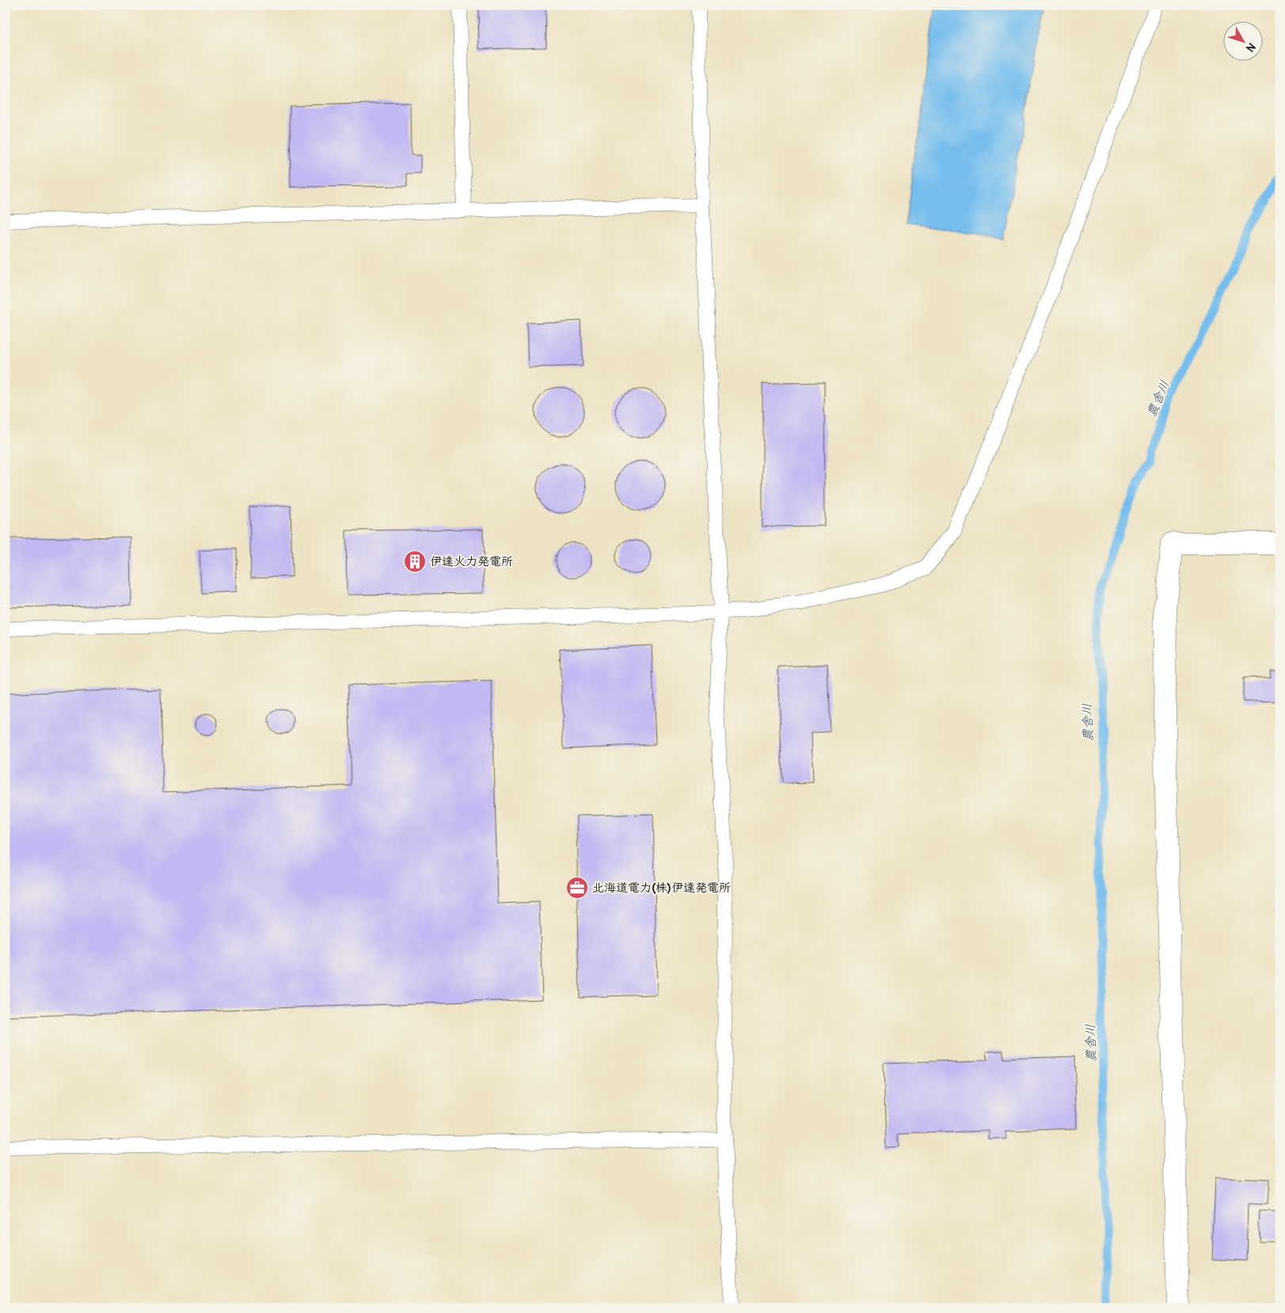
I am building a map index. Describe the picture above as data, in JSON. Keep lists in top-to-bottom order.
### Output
{
  "water": ["農舎川"],
  "places": {
    "building": ["伊達火力発電所"],
    "office": ["北海道電力(株)伊達発電所"]
  },
  "north": "bottom right"
}
